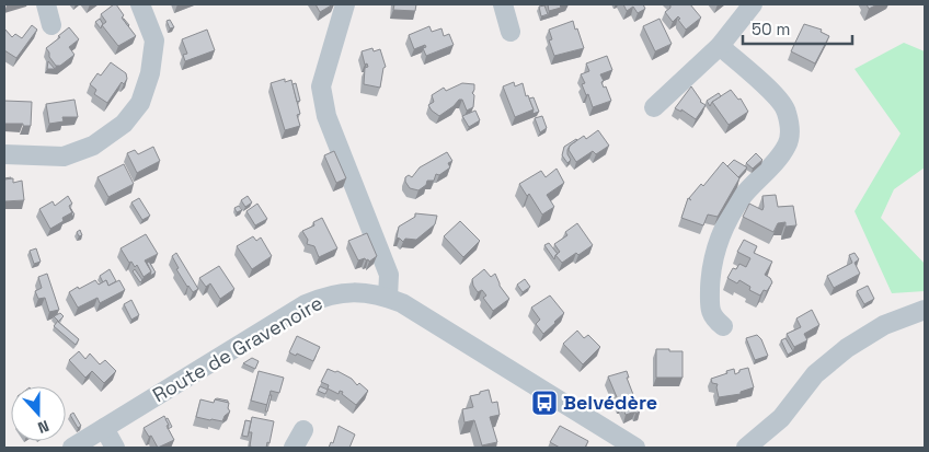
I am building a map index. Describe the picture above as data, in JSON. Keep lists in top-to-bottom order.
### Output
{
  "streets": {
    "street": ["Route de Gravenoire"]
  },
  "places": {
    "bus stop": ["Belvédère"]
  },
  "scale_bar": "50 m",
  "north": "bottom"
}
